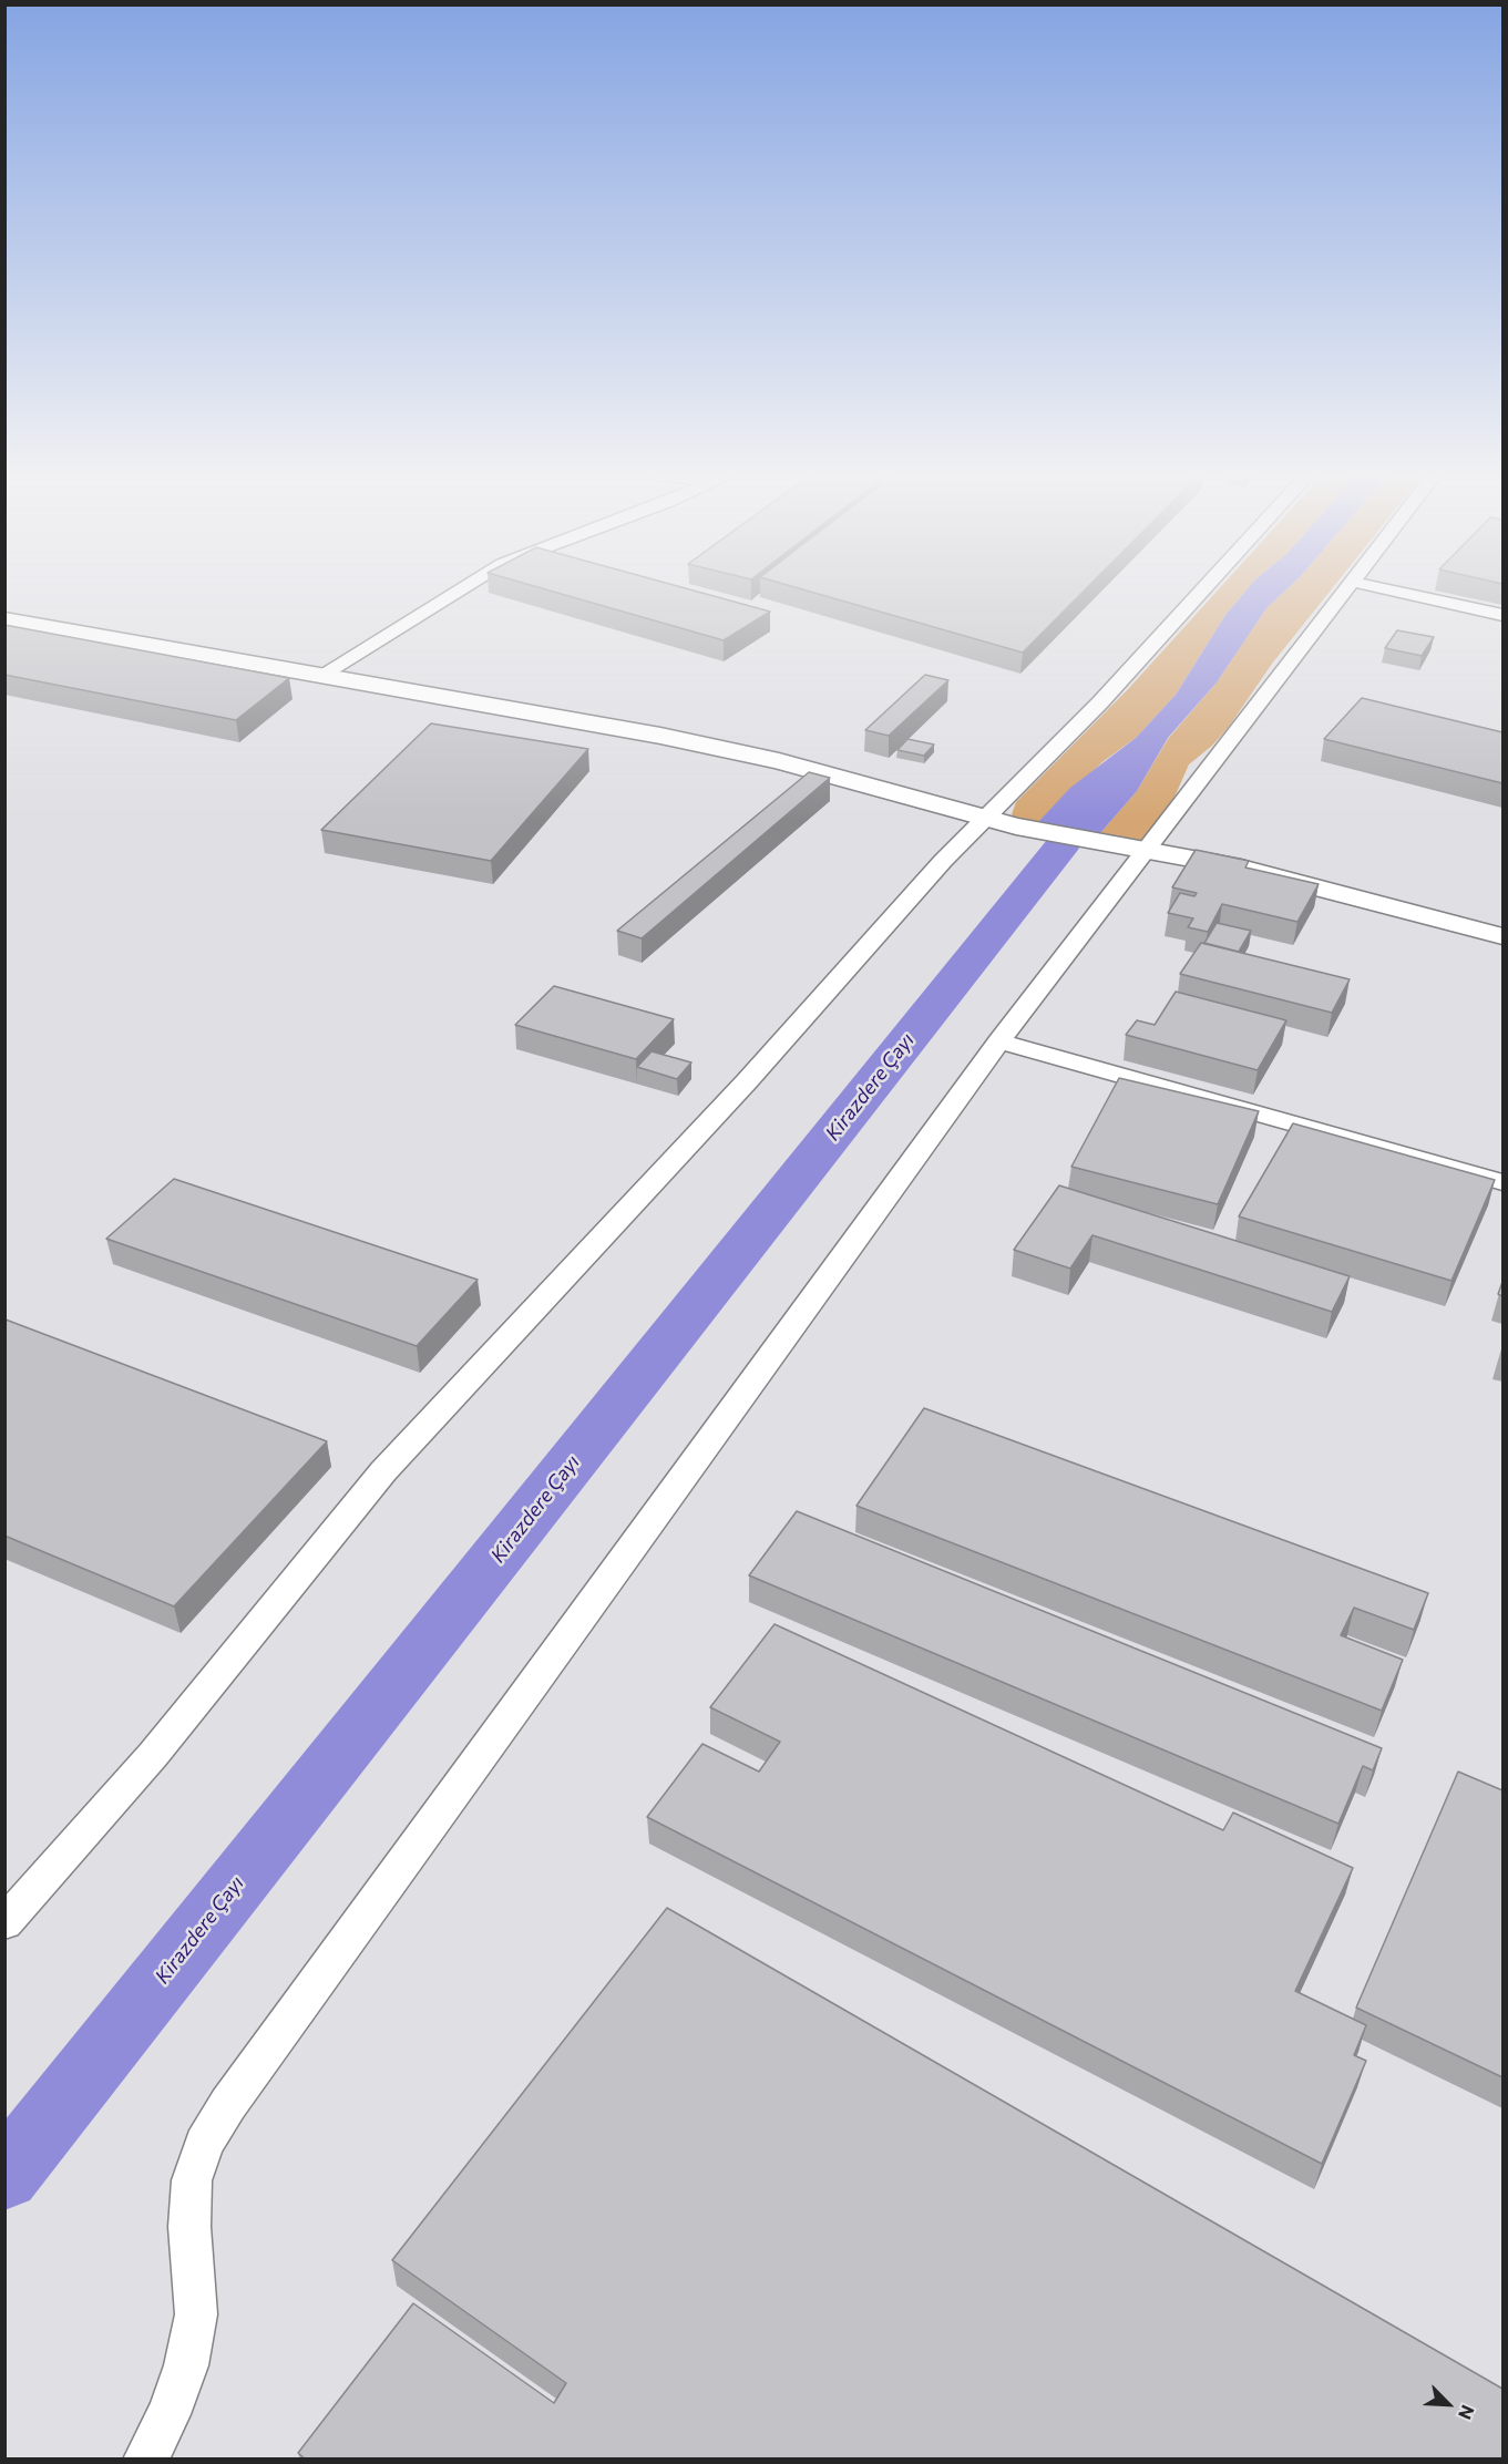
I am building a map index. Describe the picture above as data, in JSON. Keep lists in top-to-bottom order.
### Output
{
  "water": ["Kirazdere Çayı"],
  "north": "bottom right"
}
